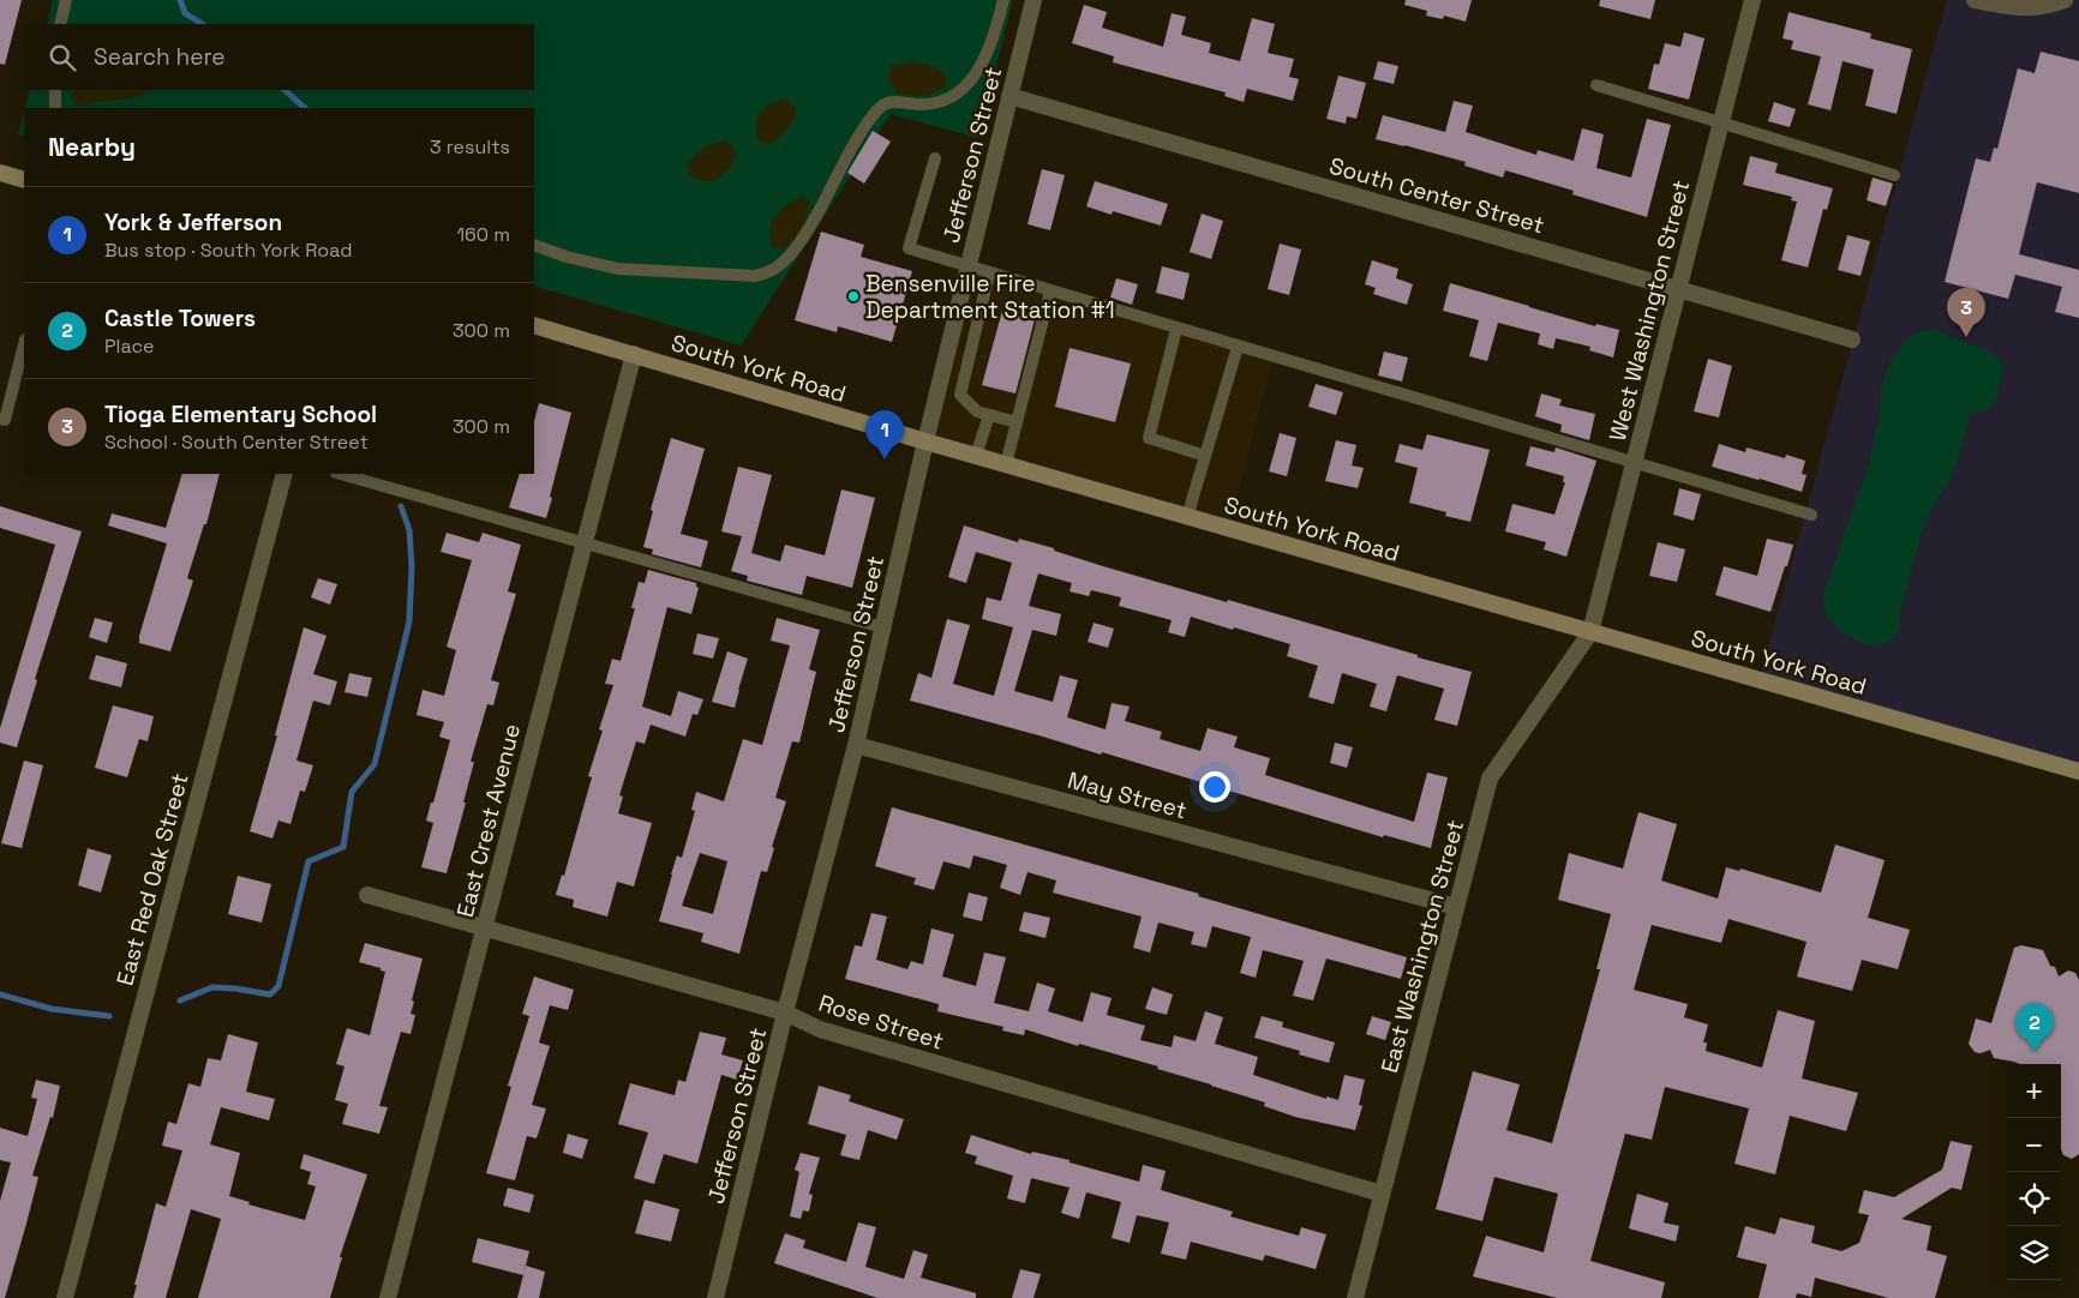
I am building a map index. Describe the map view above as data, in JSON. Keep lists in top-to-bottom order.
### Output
{
  "streets": {
    "main road": ["South York Road"],
    "street": [
      "Jefferson Street",
      "South Center Street",
      "West Washington Street",
      "May Street",
      "East Crest Avenue",
      "East Red Oak Street",
      "East Washington Street",
      "Rose Street"
    ]
  },
  "crossings": [
    ["Jefferson Street", "South Center Street"],
    ["Jefferson Street", "South York Road"],
    ["Jefferson Street", "May Street"],
    ["Jefferson Street", "Rose Street"],
    ["South Center Street", "West Washington Street"],
    ["West Washington Street", "South York Road"],
    ["West Washington Street", "East Washington Street"],
    ["South York Road", "East Crest Avenue"],
    ["South York Road", "East Washington Street"],
    ["May Street", "East Washington Street"],
    ["East Crest Avenue", "Rose Street"],
    ["East Washington Street", "Rose Street"]
  ],
  "places": ["Bensenville Fire Department Station #1"],
  "page": {
    "search": "Search here",
    "heading": ["Nearby", "3 results"],
    "list": [
      {
        "mark": "1",
        "name": "York & Jefferson",
        "note": "Bus stop · South York Road",
        "value": "160 m"
      },
      {
        "mark": "2",
        "name": "Castle Towers",
        "note": "Place",
        "value": "300 m"
      },
      {
        "mark": "3",
        "name": "Tioga Elementary School",
        "note": "School · South Center Street",
        "value": "300 m"
      }
    ],
    "pins": ["3", "1", "2"],
    "map_buttons": ["+", "−"]
  }
}
